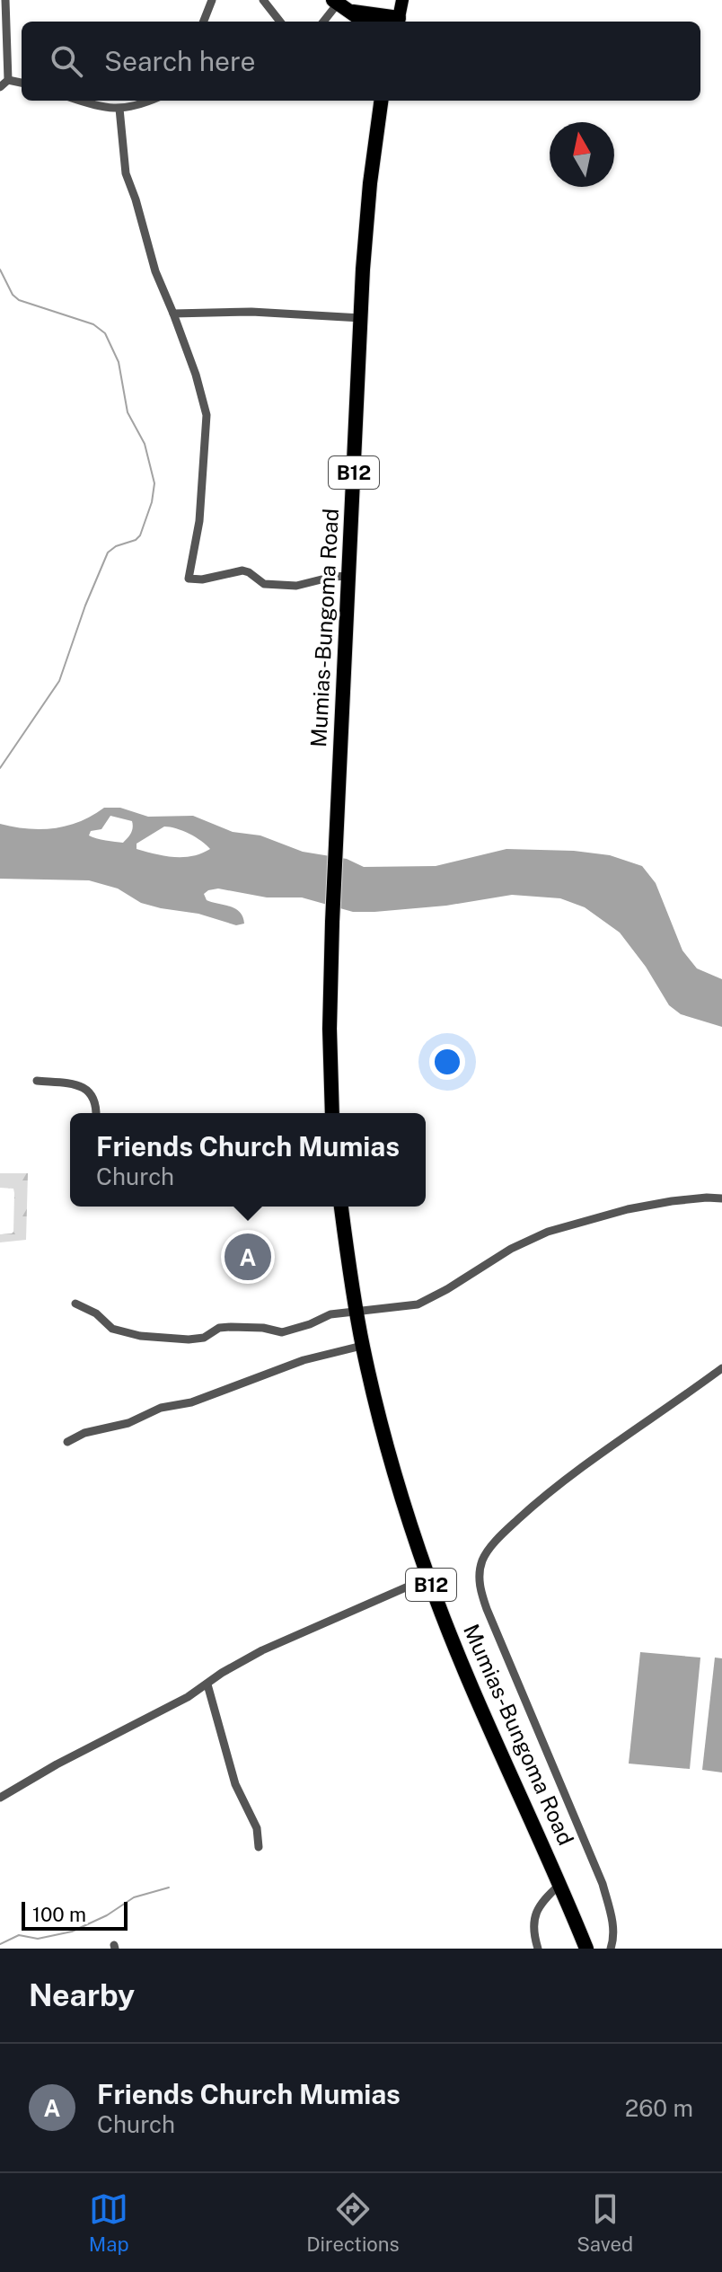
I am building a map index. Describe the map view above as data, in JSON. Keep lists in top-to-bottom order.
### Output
{
  "streets": {
    "highway": ["B12", "Mumias-Bungoma Road"]
  },
  "scale_bar": "100 m",
  "north": "top",
  "page": {
    "search": "Search here",
    "popup": ["Friends Church Mumias", "Church"],
    "pins": "A",
    "scale": "100 m",
    "heading": "Nearby",
    "list": [
      {
        "mark": "A",
        "name": "Friends Church Mumias",
        "note": "Church",
        "value": "260 m"
      }
    ],
    "nav": ["Map", "Directions", "Saved"]
  }
}
